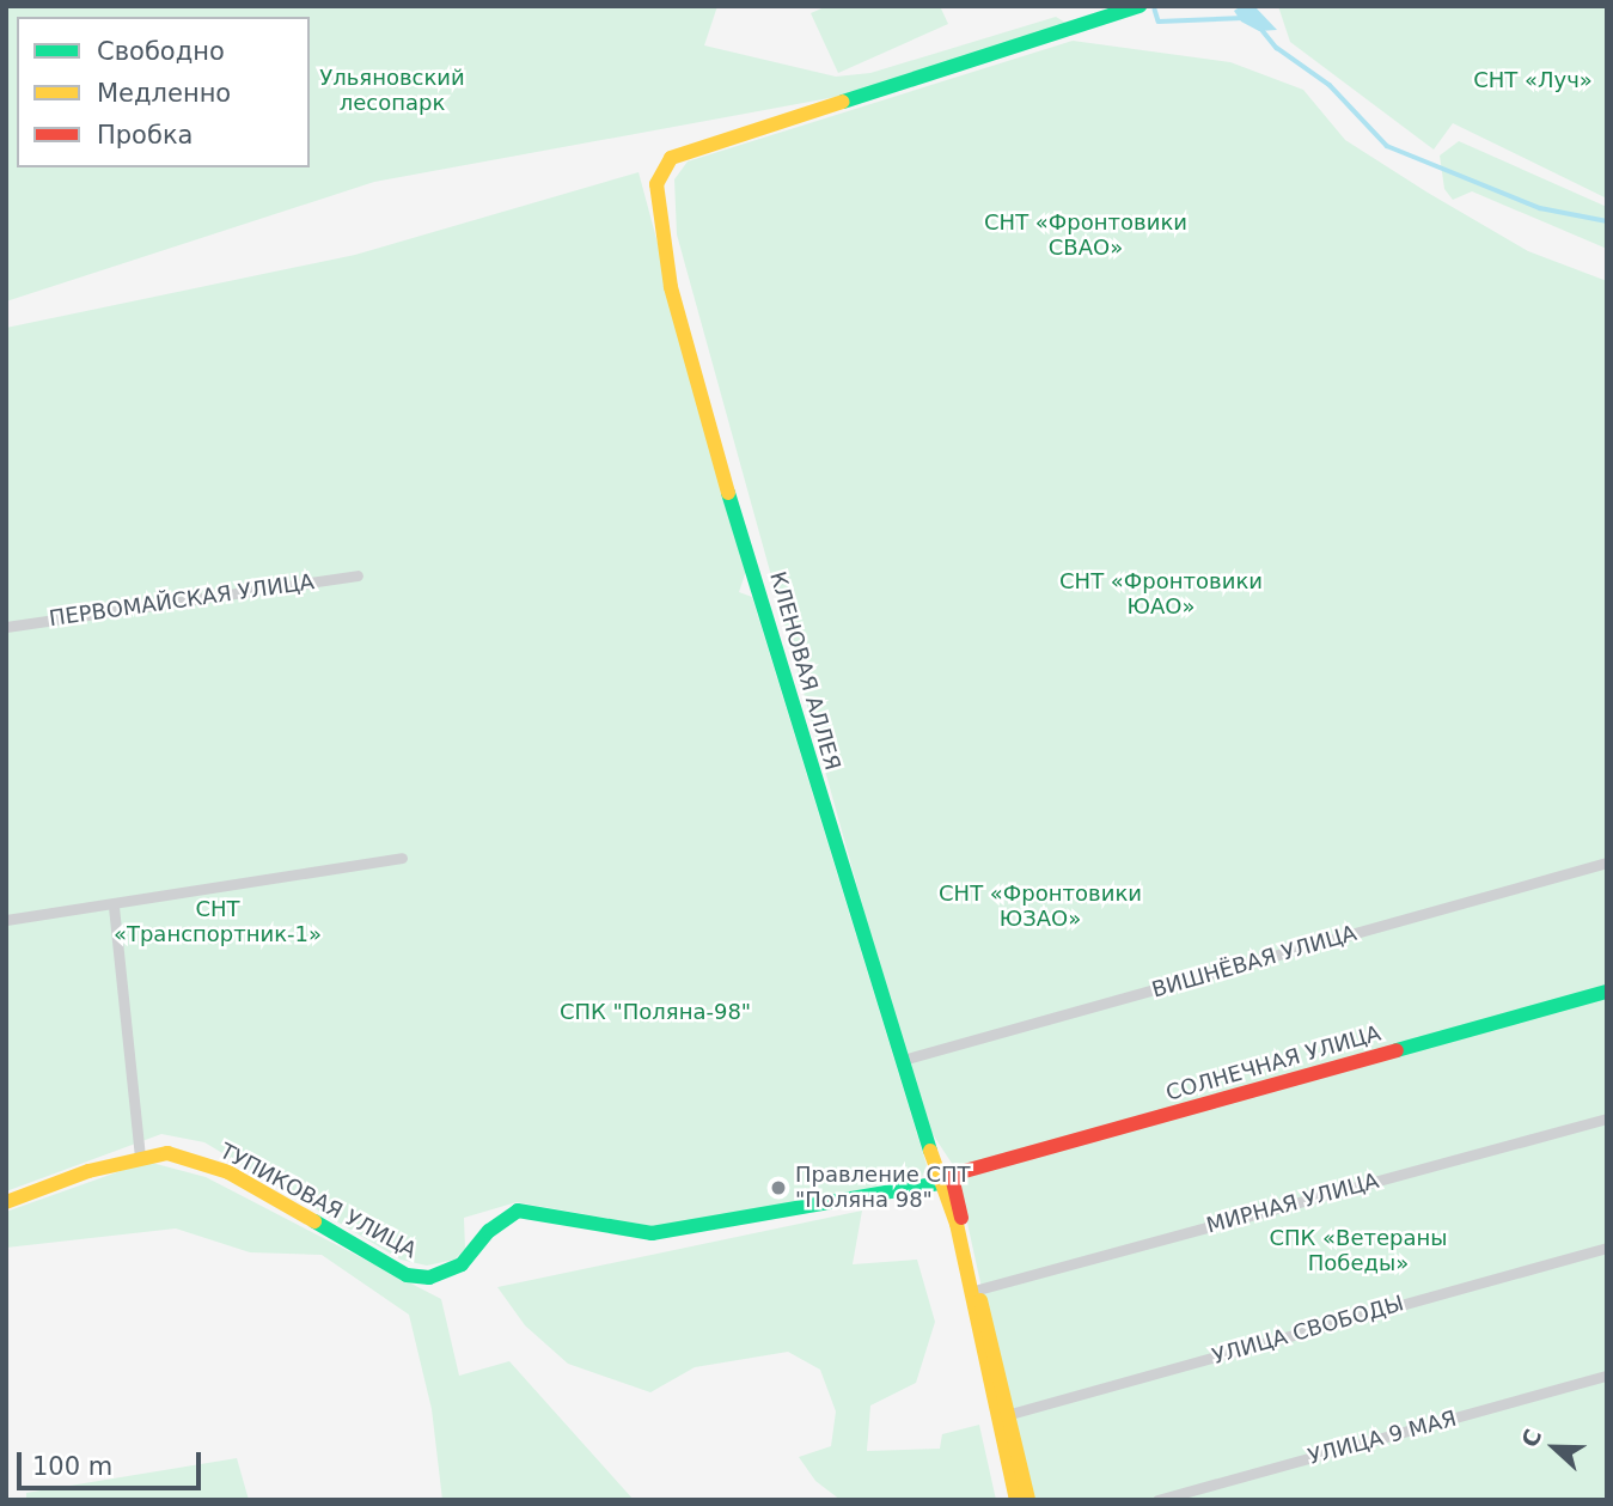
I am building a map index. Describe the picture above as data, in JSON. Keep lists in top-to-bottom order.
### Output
{
  "streets": {
    "street": [
      "ПЕРВОМАЙСКАЯ УЛИЦА",
      "КЛЕНОВАЯ АЛЛЕЯ",
      "ВИШНЁВАЯ УЛИЦА",
      "СОЛНЕЧНАЯ УЛИЦА",
      "ТУПИКОВАЯ УЛИЦА",
      "МИРНАЯ УЛИЦА",
      "УЛИЦА СВОБОДЫ",
      "УЛИЦА 9 МАЯ"
    ]
  },
  "crossings": [
    ["КЛЕНОВАЯ АЛЛЕЯ", "ВИШНЁВАЯ УЛИЦА"],
    ["КЛЕНОВАЯ АЛЛЕЯ", "СОЛНЕЧНАЯ УЛИЦА"],
    ["КЛЕНОВАЯ АЛЛЕЯ", "ТУПИКОВАЯ УЛИЦА"],
    ["СОЛНЕЧНАЯ УЛИЦА", "ТУПИКОВАЯ УЛИЦА"]
  ],
  "parks": [
    "Ульяновский лесопарк",
    "СНТ «Луч»",
    "СНТ «Фронтовики СВАО»",
    "СНТ «Фронтовики ЮАО»",
    "СНТ «Фронтовики ЮЗАО»",
    "СНТ «Транспортник-1»",
    "СПК \"Поляна-98\"",
    "СПК «Ветераны Победы»"
  ],
  "places": ["Правление СПТ \"Поляна 98\""],
  "legend": ["Свободно", "Медленно", "Пробка"],
  "scale_bar": "100 m",
  "north": "left"
}
